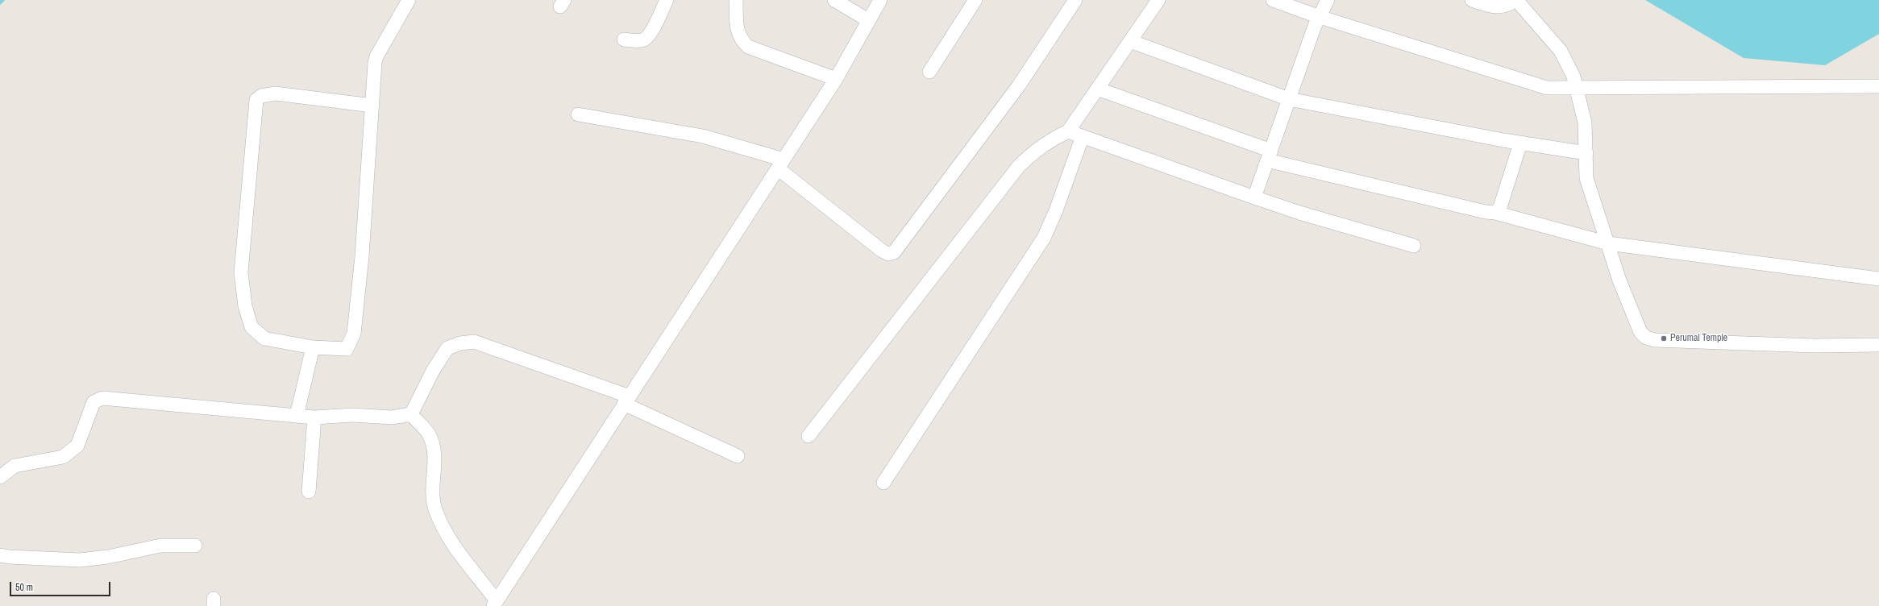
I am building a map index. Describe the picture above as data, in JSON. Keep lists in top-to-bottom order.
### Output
{
  "places": ["Perumal Temple"],
  "scale_bar": "50 m"
}
